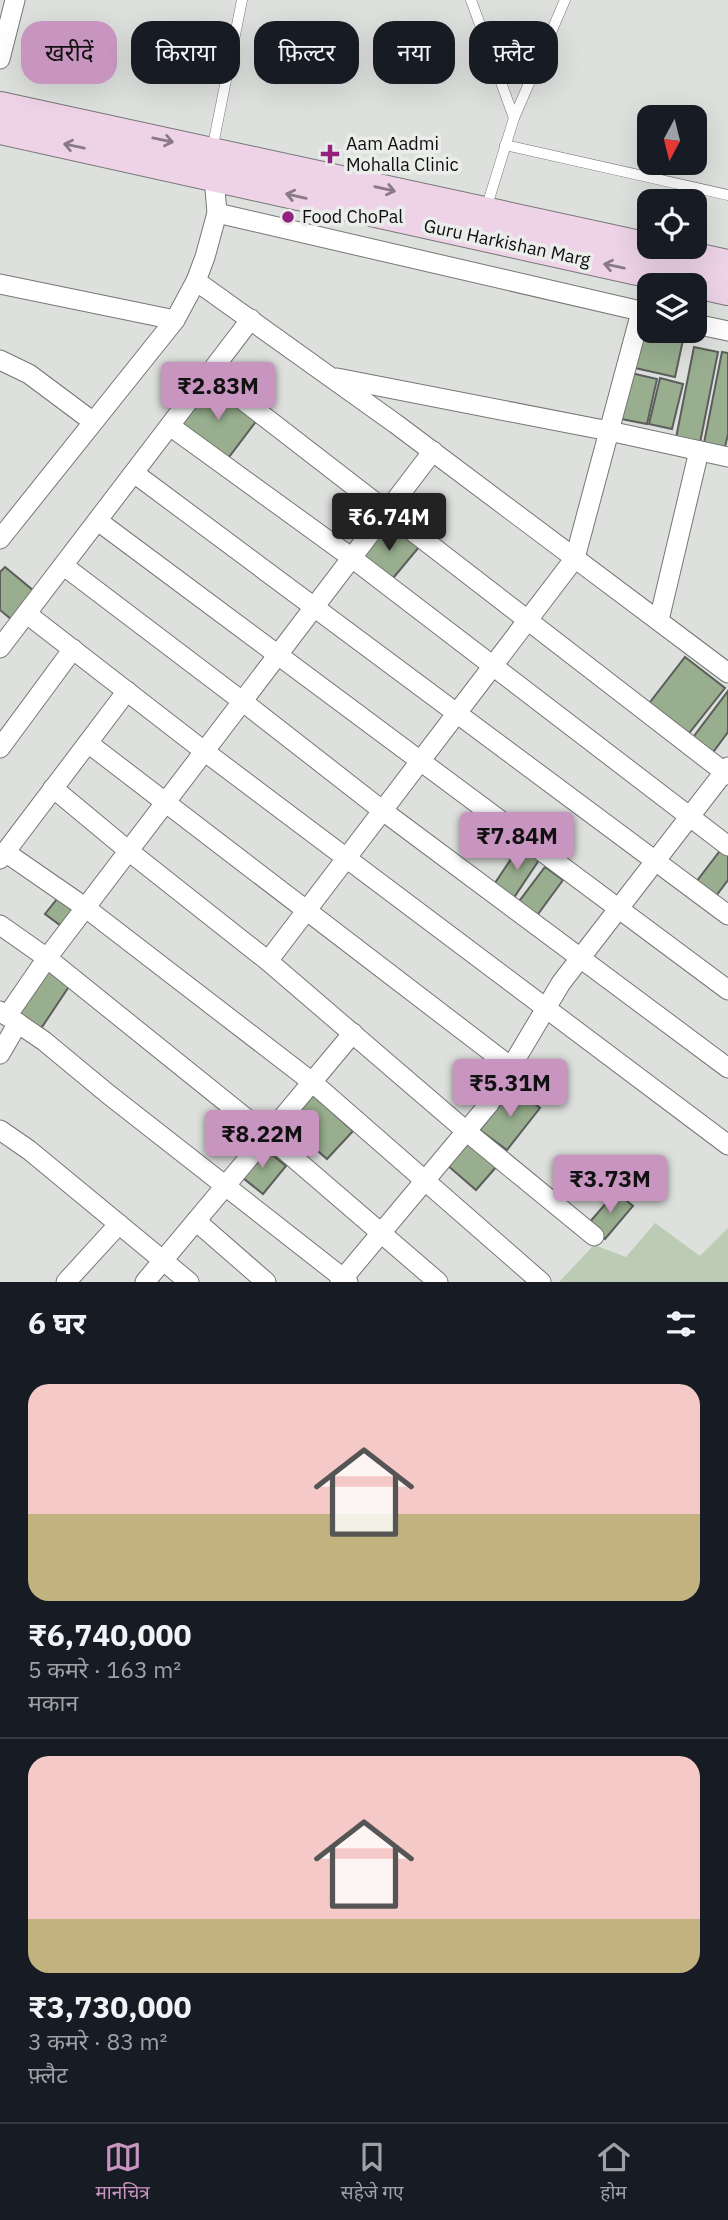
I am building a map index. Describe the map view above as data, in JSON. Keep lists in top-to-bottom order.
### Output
{
  "streets": {
    "main road": ["Guru Harkishan Marg"]
  },
  "places": {
    "health": ["Aam Aadmi Mohalla Clinic"],
    "other": ["Food ChoPal"]
  },
  "north": "bottom",
  "page": {
    "chip": [
      "खरीदें",
      "किराया",
      "फ़िल्टर",
      "नया",
      "फ़्लैट"
    ],
    "price": [
      "₹2.83M",
      "₹6.74M",
      "₹7.84M",
      "₹5.31M",
      "₹8.22M",
      "₹3.73M"
    ],
    "heading": "6 घर",
    "list": [
      {
        "name": "₹6,740,000",
        "note": "5 कमरे · 163 m² · मकान"
      },
      {
        "name": "₹3,730,000",
        "note": "3 कमरे · 83 m² · फ़्लैट"
      }
    ],
    "tabs": ["मानचित्र", "सहेजे गए", "होम"]
  }
}
